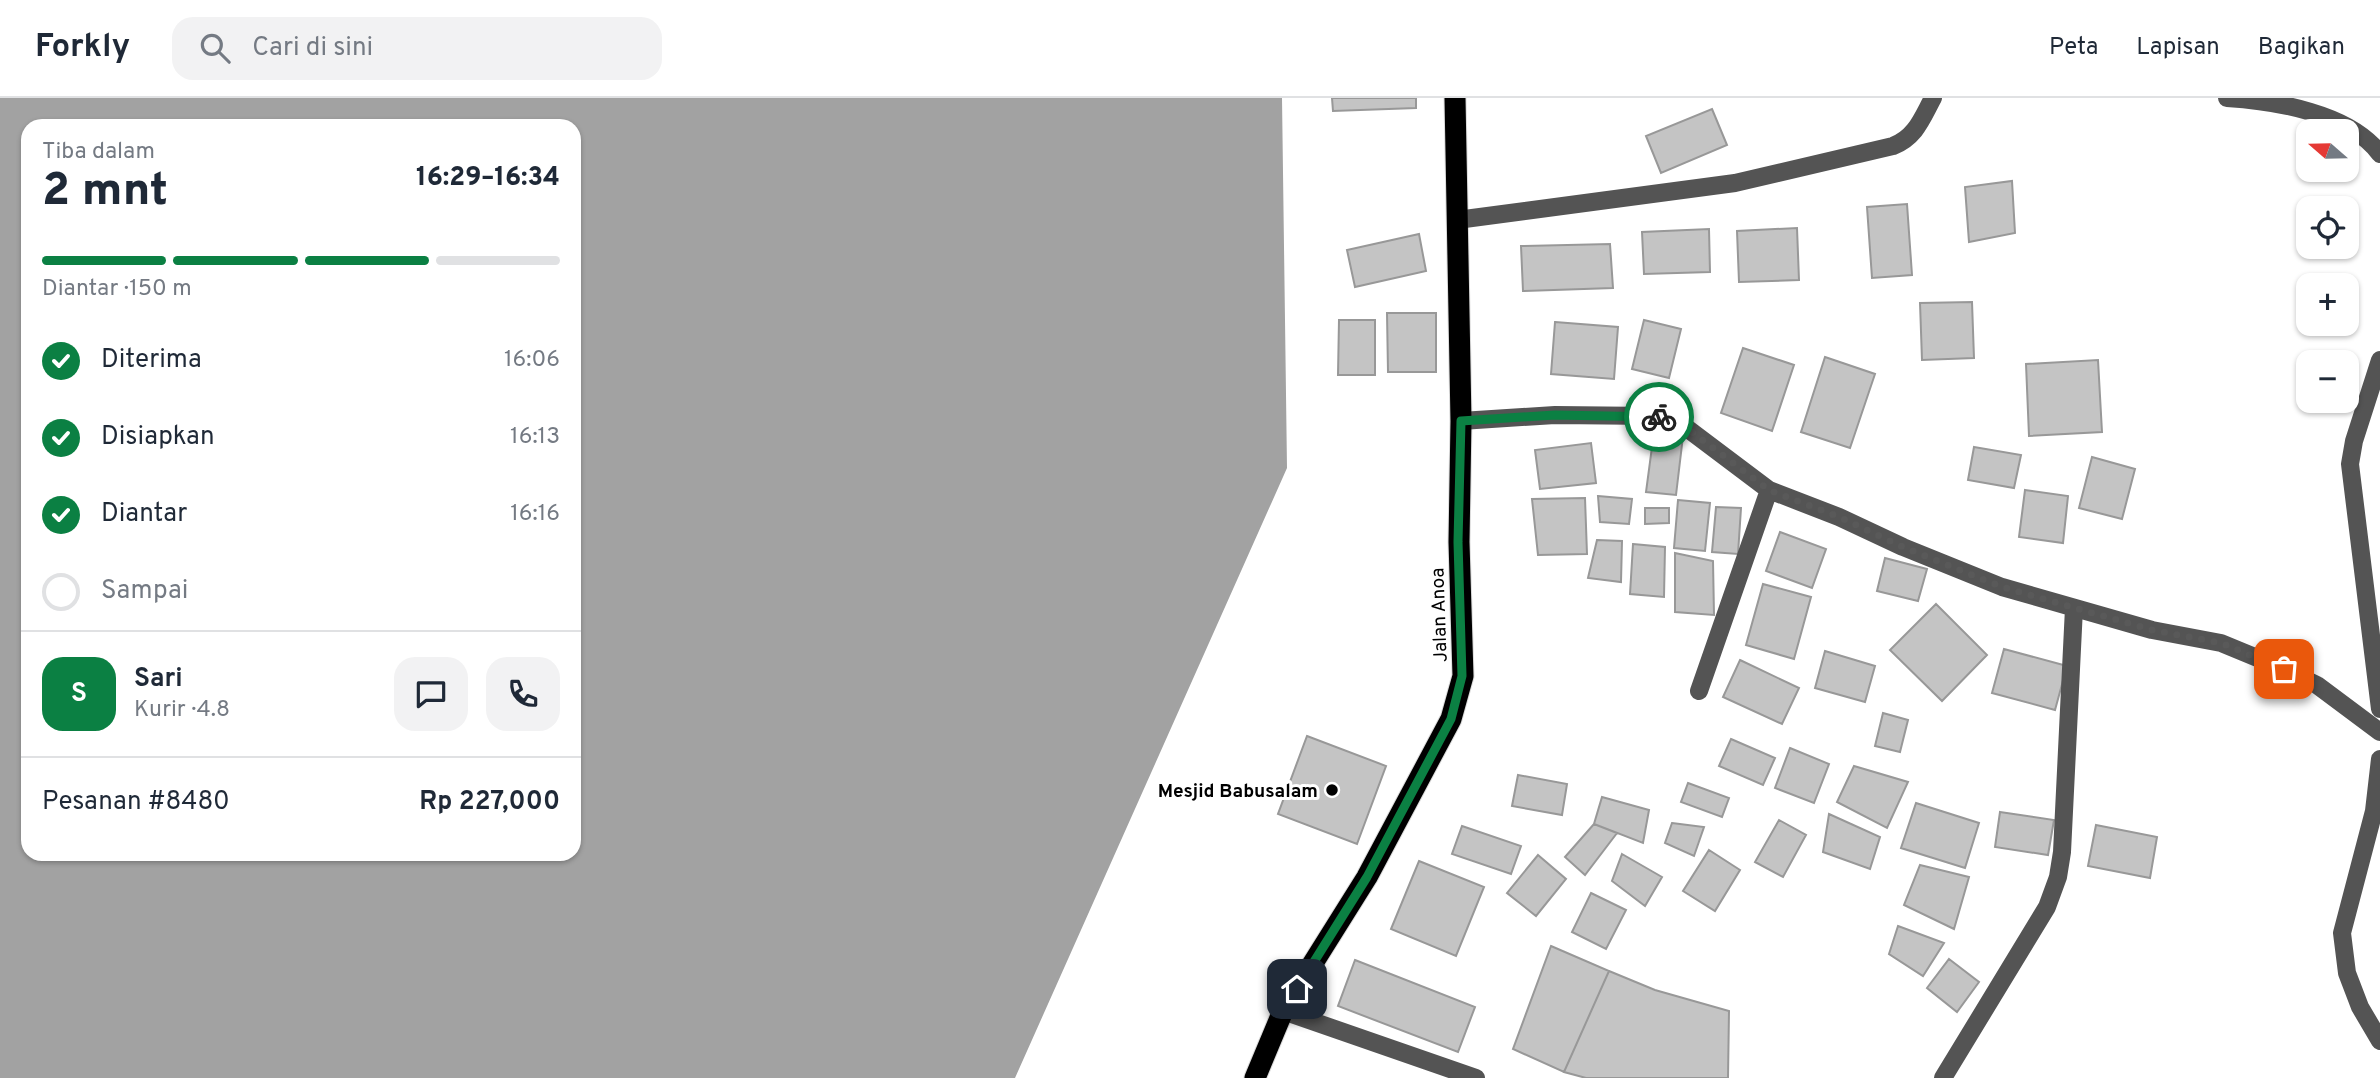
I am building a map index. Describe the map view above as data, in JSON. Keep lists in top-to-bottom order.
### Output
{
  "streets": {
    "highway": ["Jalan Anoa"]
  },
  "places": ["Mesjid Babusalam"],
  "north": "left",
  "page": {
    "header": "Forkly",
    "search": "Cari di sini",
    "nav": ["Peta", "Lapisan", "Bagikan"],
    "map_buttons": ["+", "−"],
    "heading": ["2 mnt", "Tiba dalam", "16:29–16:34"],
    "panel": [
      "Sari",
      "Kurir · 4.8",
      "Pesanan #8480",
      "Rp 227,000"
    ],
    "bar": "Diantar · 150 m",
    "list": [
      ["Diterima", "16:06"],
      ["Disiapkan", "16:13"],
      ["Diantar", "16:16"],
      "Sampai"
    ],
    "round": "S"
  }
}
